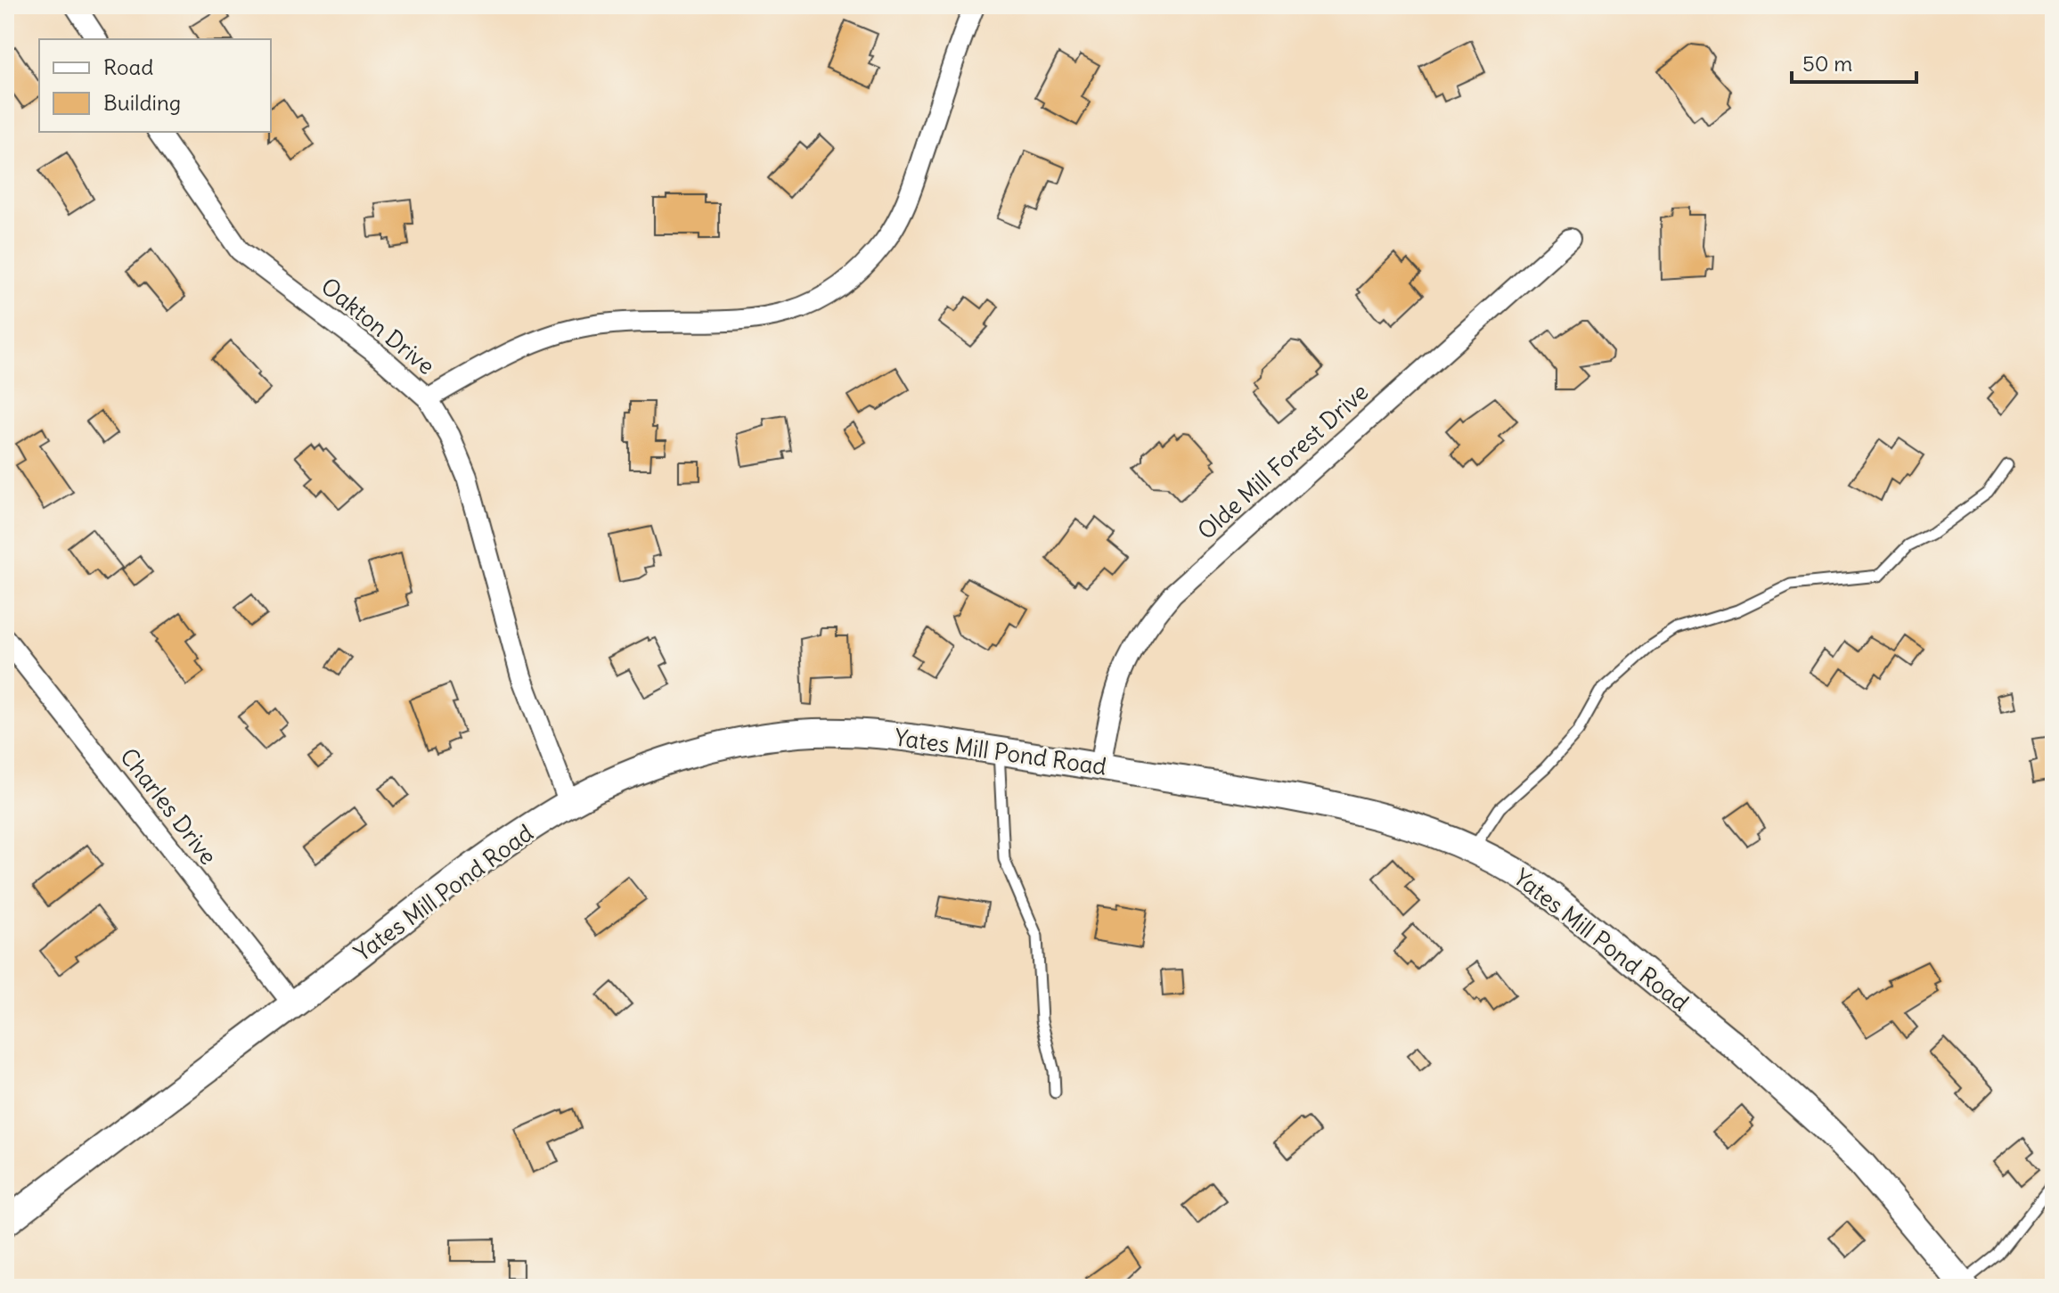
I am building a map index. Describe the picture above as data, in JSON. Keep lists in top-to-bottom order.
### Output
{
  "streets": {
    "street": [
      "Oakton Drive",
      "Olde Mill Forest Drive",
      "Yates Mill Pond Road",
      "Charles Drive"
    ]
  },
  "crossings": [
    ["Oakton Drive", "Yates Mill Pond Road"],
    ["Olde Mill Forest Drive", "Yates Mill Pond Road"],
    ["Yates Mill Pond Road", "Charles Drive"]
  ],
  "legend": ["Road", "Building"],
  "scale_bar": "50 m"
}
